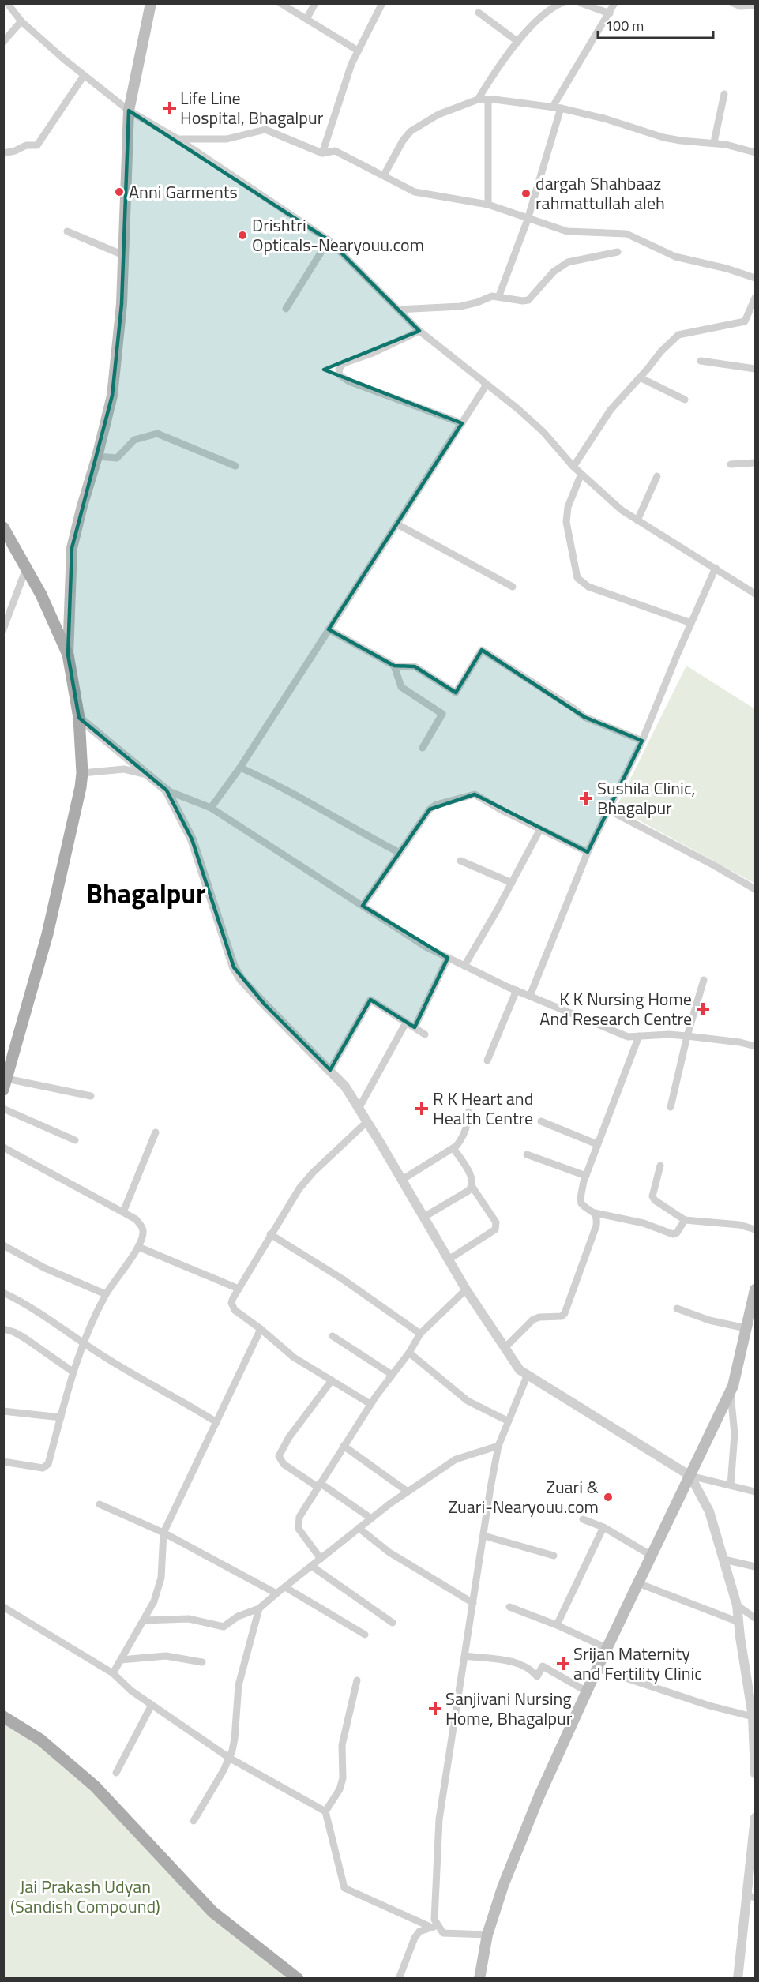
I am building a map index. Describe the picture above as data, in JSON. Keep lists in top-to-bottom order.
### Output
{
  "districts": ["Bhagalpur"],
  "parks": ["Jai Prakash Udyan (Sandish Compound)"],
  "places": {
    "health": [
      "Life Line Hospital, Bhagalpur",
      "Sushila Clinic, Bhagalpur",
      "K K Nursing Home And Research Centre",
      "R K Heart and Health Centre",
      "Srijan Maternity and Fertility Clinic",
      "Sanjivani Nursing Home, Bhagalpur"
    ],
    "other": [
      "Anni Garments",
      "dargah Shahbaaz rahmattullah aleh",
      "Drishtri Opticals-Nearyouu.com",
      "Zuari & Zuari-Nearyouu.com"
    ]
  },
  "scale_bar": "100 m"
}
